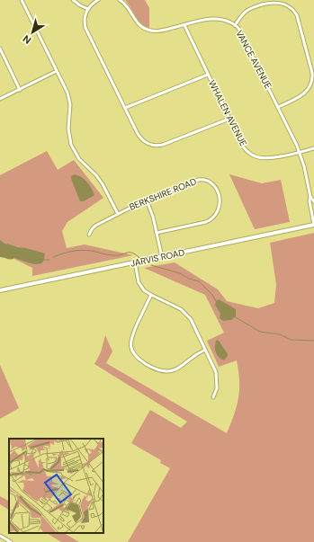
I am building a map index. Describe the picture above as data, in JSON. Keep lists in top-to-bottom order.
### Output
{
  "streets": {
    "street": [
      "VANCE AVENUE",
      "WHALEN AVENUE",
      "BERKSHIRE ROAD",
      "JARVIS ROAD"
    ]
  },
  "crossings": [
    ["VANCE AVENUE", "WHALEN AVENUE"],
    ["VANCE AVENUE", "JARVIS ROAD"]
  ],
  "north": "bottom left"
}
